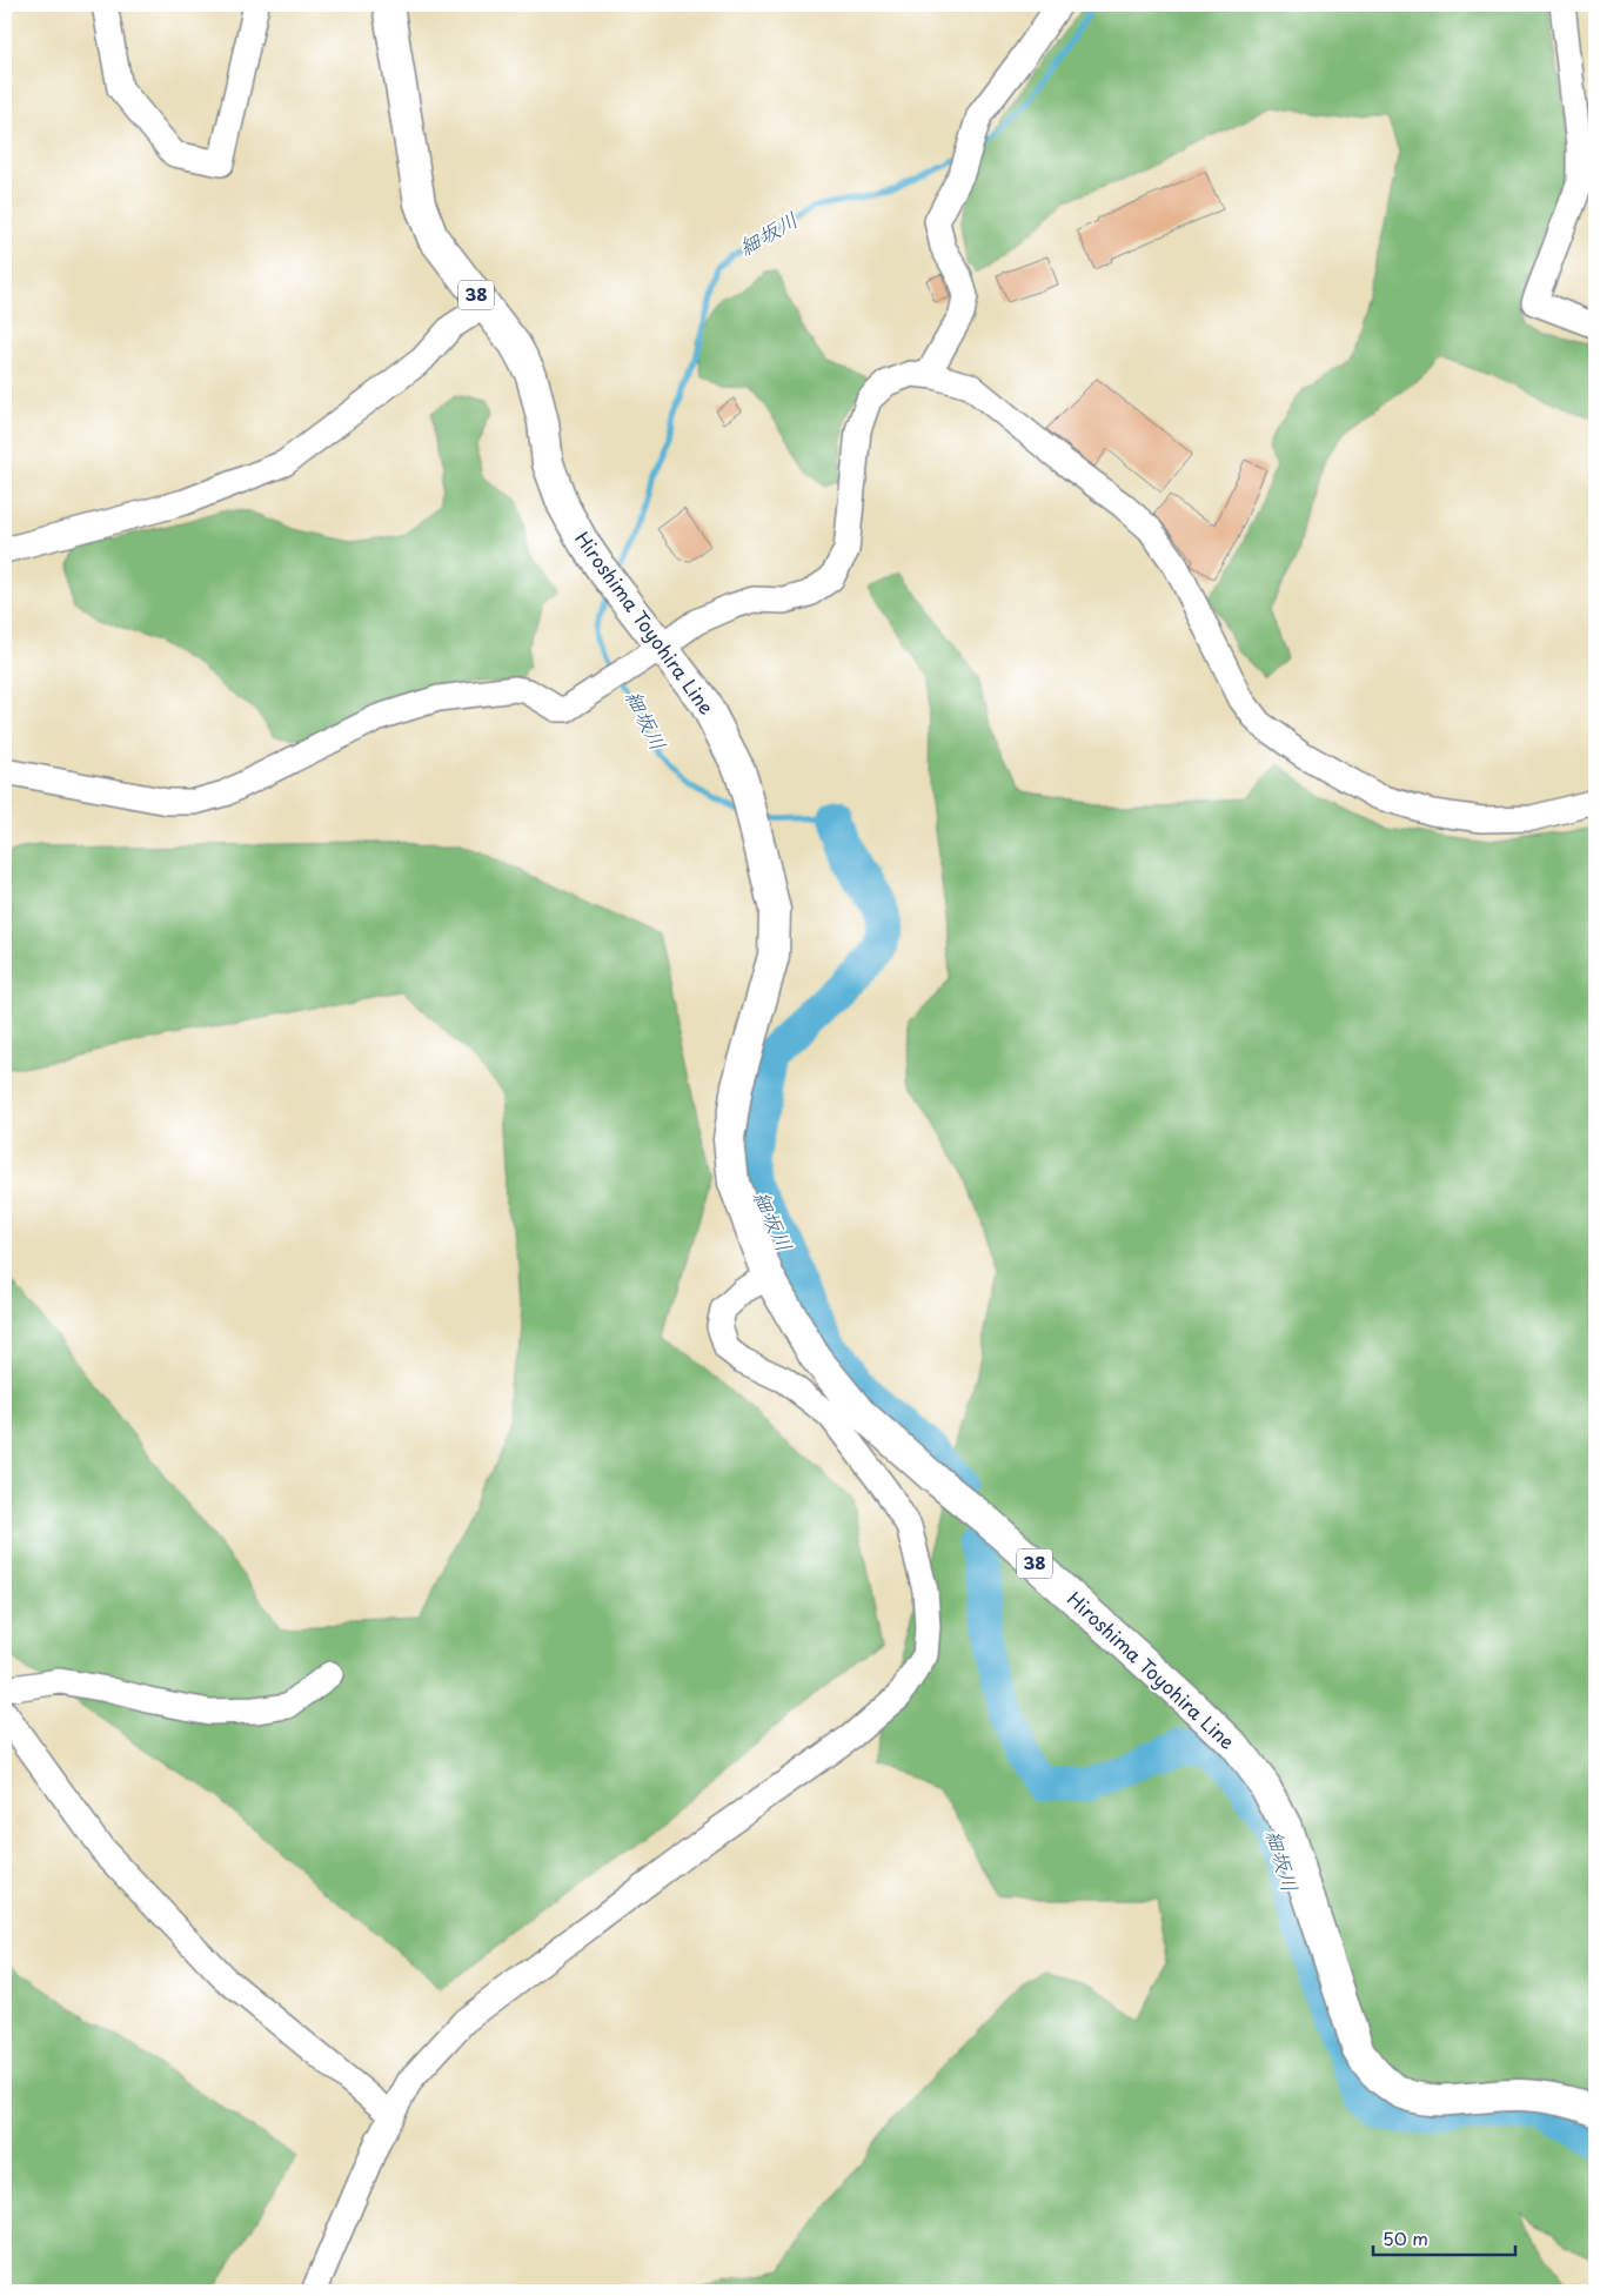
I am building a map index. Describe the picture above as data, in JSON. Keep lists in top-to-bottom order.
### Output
{
  "streets": {
    "main road": ["38", "Hiroshima Toyohira Line"]
  },
  "water": ["細坂川"],
  "scale_bar": "50 m"
}
